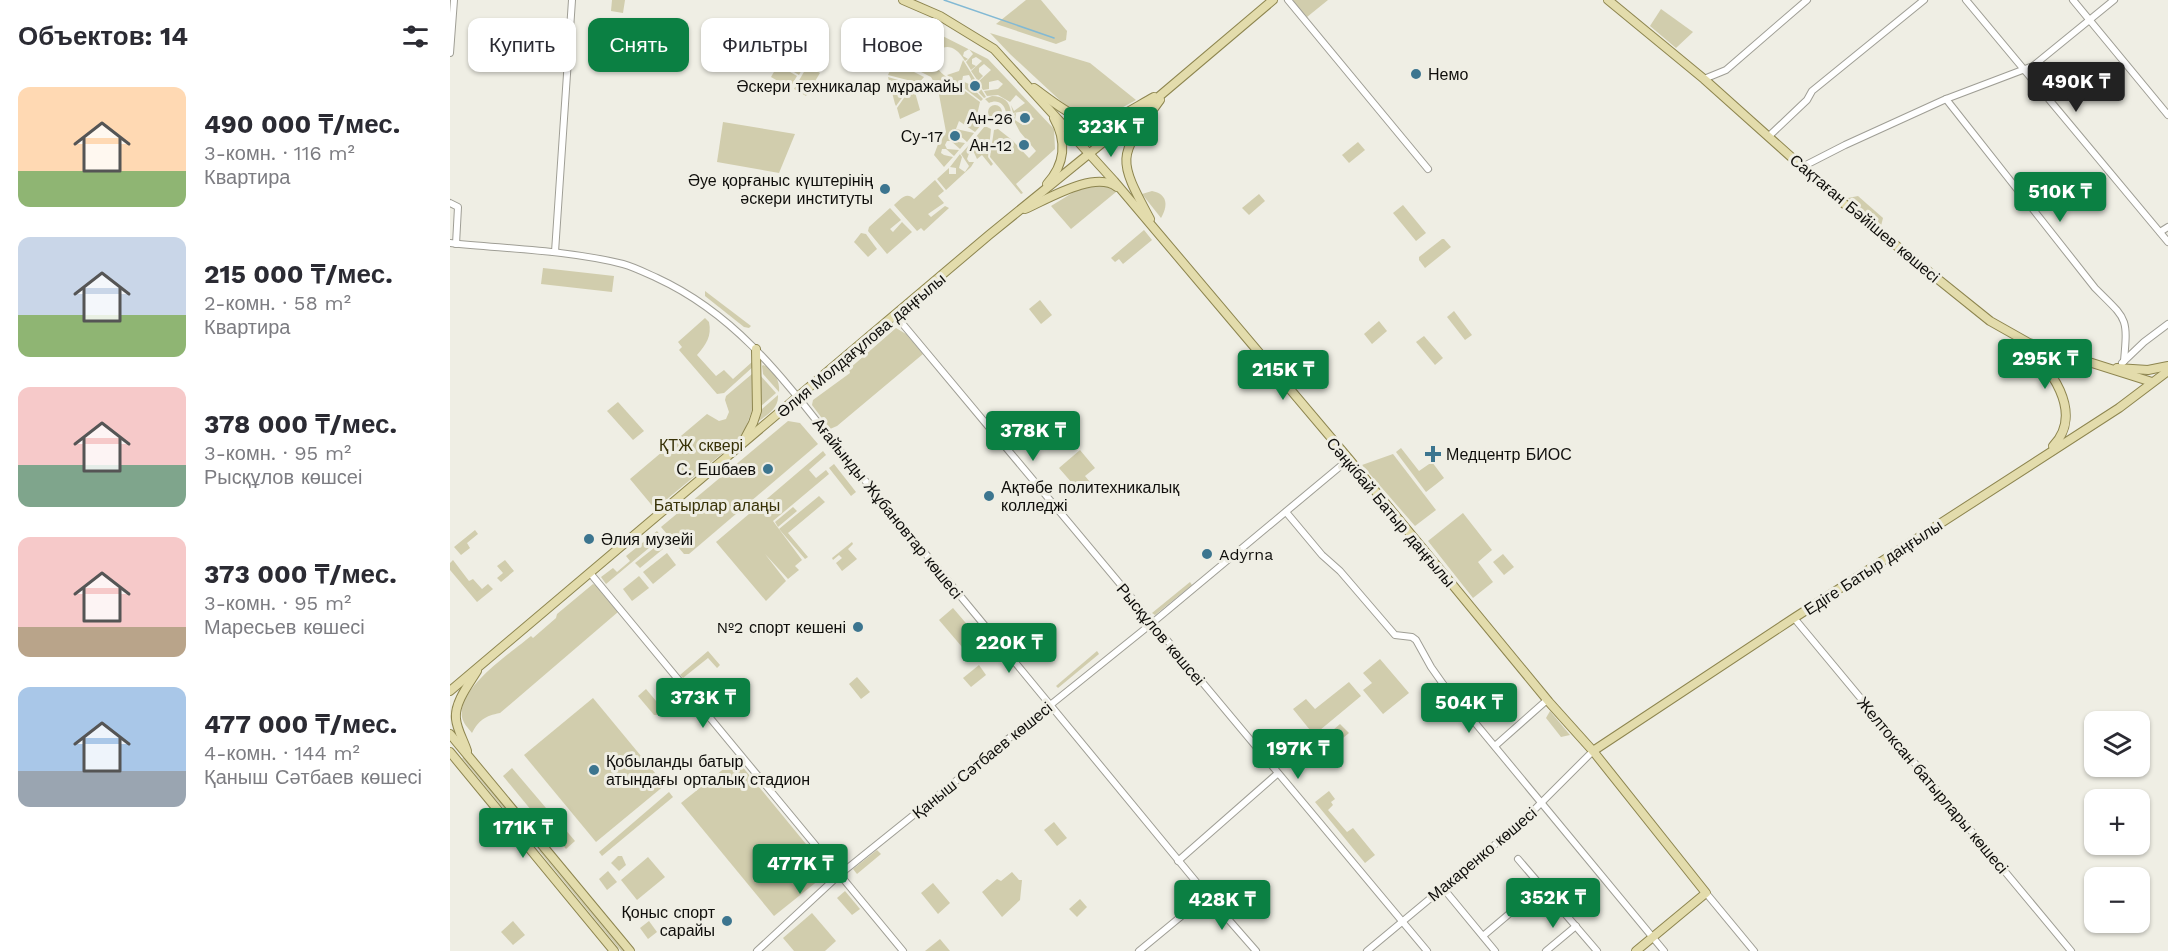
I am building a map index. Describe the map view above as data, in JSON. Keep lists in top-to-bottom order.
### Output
{
  "streets": {
    "main road": [
      "Сақтаған Бәйішев көшесі",
      "Әлия Молдағұлова даңғылы",
      "Сәңкібай Батыр даңғылы",
      "Едіге Батыр даңғылы"
    ],
    "street": [
      "Ағайынды Жұбановтар көшесі",
      "Рысқұлов көшсеі",
      "Қаныш Сәтбаев көшесі",
      "Желтоксан батырлары көшесі",
      "Макаренко көшесі"
    ]
  },
  "crossings": [
    ["Сақтаған Бәйішев көшесі", "Едіге Батыр даңғылы"],
    ["Әлия Молдағұлова даңғылы", "Ағайынды Жұбановтар көшесі"],
    ["Әлия Молдағұлова даңғылы", "Сәңкібай Батыр даңғылы"],
    ["Әлия Молдағұлова даңғылы", "Рысқұлов көшсеі"],
    ["Ағайынды Жұбановтар көшесі", "Қаныш Сәтбаев көшесі"],
    ["Сәңкібай Батыр даңғылы", "Едіге Батыр даңғылы"],
    ["Сәңкібай Батыр даңғылы", "Қаныш Сәтбаев көшесі"],
    ["Сәңкібай Батыр даңғылы", "Макаренко көшесі"],
    ["Едіге Батыр даңғылы", "Желтоксан батырлары көшесі"],
    ["Едіге Батыр даңғылы", "Макаренко көшесі"],
    ["Рысқұлов көшсеі", "Қаныш Сәтбаев көшесі"],
    ["Рысқұлов көшсеі", "Макаренко көшесі"]
  ],
  "parks": ["ҚТЖ сквері", "Батырлар алаңы"],
  "places": {
    "other": [
      "Немо",
      "Әскери техникалар мұражайы",
      "Ан-26",
      "Су-17",
      "Ан-12",
      "Әуе қорғаныс күштерінің әскери институты",
      "С. Ешбаев",
      "Ақтөбе политехникалық колледжі",
      "Әлия музейі",
      "Adyrna",
      "№2 спорт кешені",
      "Қобыланды батыр атындағы орталық стадион",
      "Қоныс спорт сарайы"
    ],
    "health": ["Медцентр БИОС"]
  },
  "page": {
    "heading": "Объектов: 14",
    "chip": [
      "Купить",
      "Снять",
      "Фильтры",
      "Новое"
    ],
    "price": [
      "490K ₸",
      "323K ₸",
      "510K ₸",
      "295K ₸",
      "215K ₸",
      "378K ₸",
      "220K ₸",
      "373K ₸",
      "504K ₸",
      "197K ₸",
      "171K ₸",
      "477K ₸",
      "352K ₸",
      "428K ₸"
    ],
    "list": [
      {
        "name": "490 000 ₸/мес.",
        "note": "3-комн. · 116 m² · Квартира"
      },
      {
        "name": "215 000 ₸/мес.",
        "note": "2-комн. · 58 m² · Квартира"
      },
      {
        "name": "378 000 ₸/мес.",
        "note": "3-комн. · 95 m² · Рысқұлов көшсеі"
      },
      {
        "name": "373 000 ₸/мес.",
        "note": "3-комн. · 95 m² · Маресьев көшесі"
      },
      {
        "name": "477 000 ₸/мес.",
        "note": "4-комн. · 144 m² · Қаныш Сәтбаев көшесі"
      }
    ],
    "map_buttons": ["+", "−"]
  }
}
